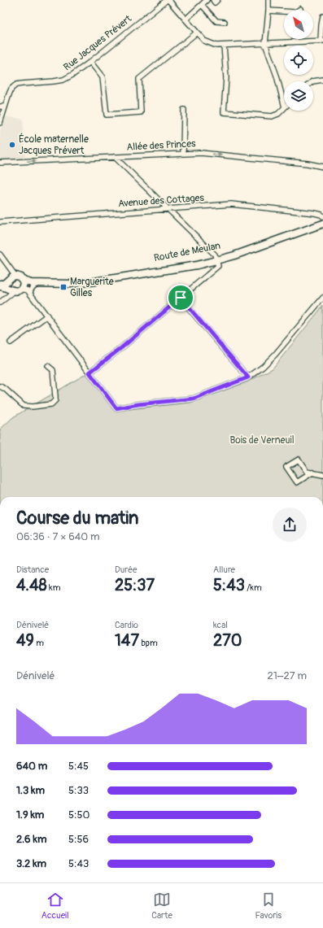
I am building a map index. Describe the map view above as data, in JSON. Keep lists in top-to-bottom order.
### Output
{
  "streets": {
    "main road": ["Route de Meulan"],
    "street": ["Rue Jacques Prévert", "Allée des Princes", "Avenue des Cottages"]
  },
  "one_way": ["Allée des Princes"],
  "parks": ["Bois de Verneuil"],
  "places": {
    "other": ["École maternelle Jacques Prévert"],
    "transit": ["Marguerite Gilles"]
  },
  "north": "top left",
  "page": {
    "heading": ["Course du matin", "06:36 · 7 × 640 m"],
    "stats": [
      ["Distance", "4.48 km"],
      ["Durée", "25:37"],
      ["Allure", "5:43 /km"],
      ["Dénivelé", "49 m"],
      ["Cardio", "147 bpm"],
      ["kcal", "270"]
    ],
    "chart": ["Dénivelé", "21–27 m"],
    "list": [
      {
        "name": "640 m",
        "note": "5:45"
      },
      {
        "name": "1.3 km",
        "note": "5:33"
      },
      {
        "name": "1.9 km",
        "note": "5:50"
      },
      {
        "name": "2.6 km",
        "note": "5:56"
      },
      {
        "name": "3.2 km",
        "note": "5:43"
      }
    ],
    "tabs": ["Accueil", "Carte", "Favoris"]
  }
}
